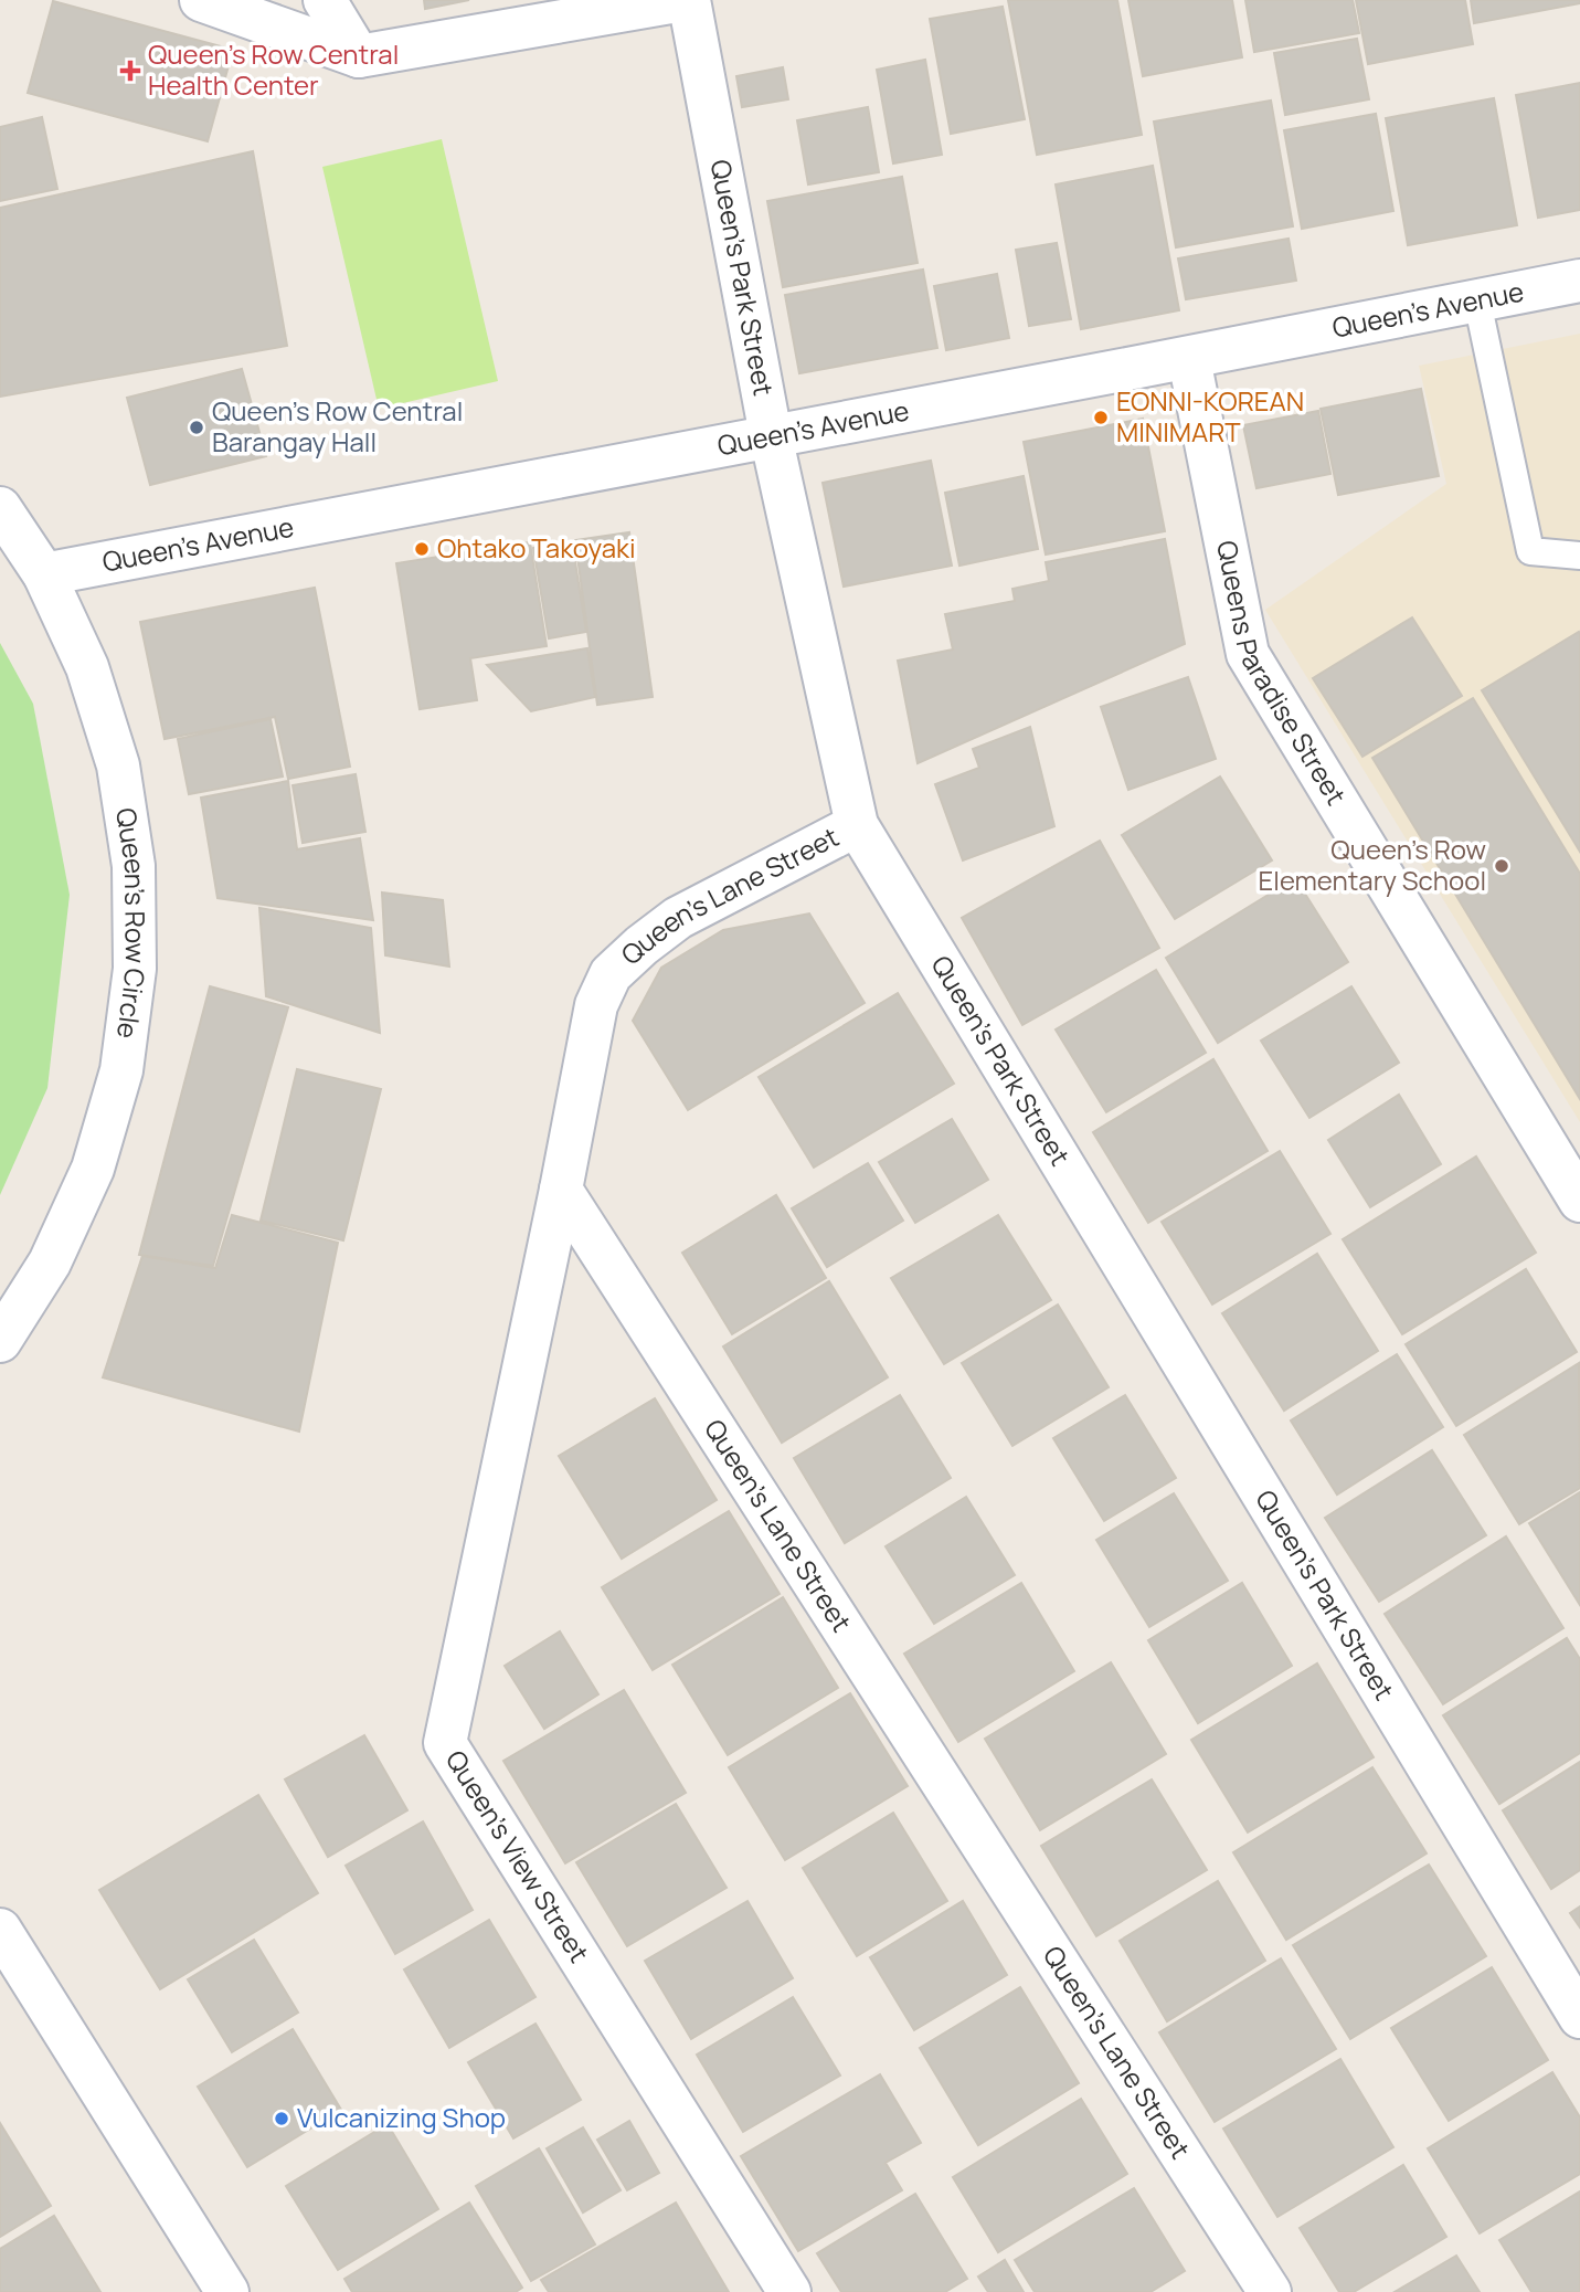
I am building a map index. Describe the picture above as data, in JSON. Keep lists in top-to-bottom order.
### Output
{
  "streets": {
    "street": [
      "Queen's Park Street",
      "Queen's Avenue",
      "Queens Paradise Street",
      "Queen's Lane Street",
      "Queen's Row Circle",
      "Queen's View Street"
    ]
  },
  "crossings": [
    ["Queen's Park Street", "Queen's Avenue"],
    ["Queen's Park Street", "Queen's Lane Street"],
    ["Queen's Avenue", "Queens Paradise Street"],
    ["Queen's Avenue", "Queen's Row Circle"],
    ["Queen's Lane Street", "Queen's View Street"]
  ],
  "places": {
    "health": ["Queen's Row Central Health Center"],
    "other": [
      "EONNI-KOREAN MINIMART",
      "Queen's Row Central Barangay Hall",
      "Ohtako Takoyaki",
      "Queen's Row Elementary School",
      "Vulcanizing Shop"
    ]
  }
}
